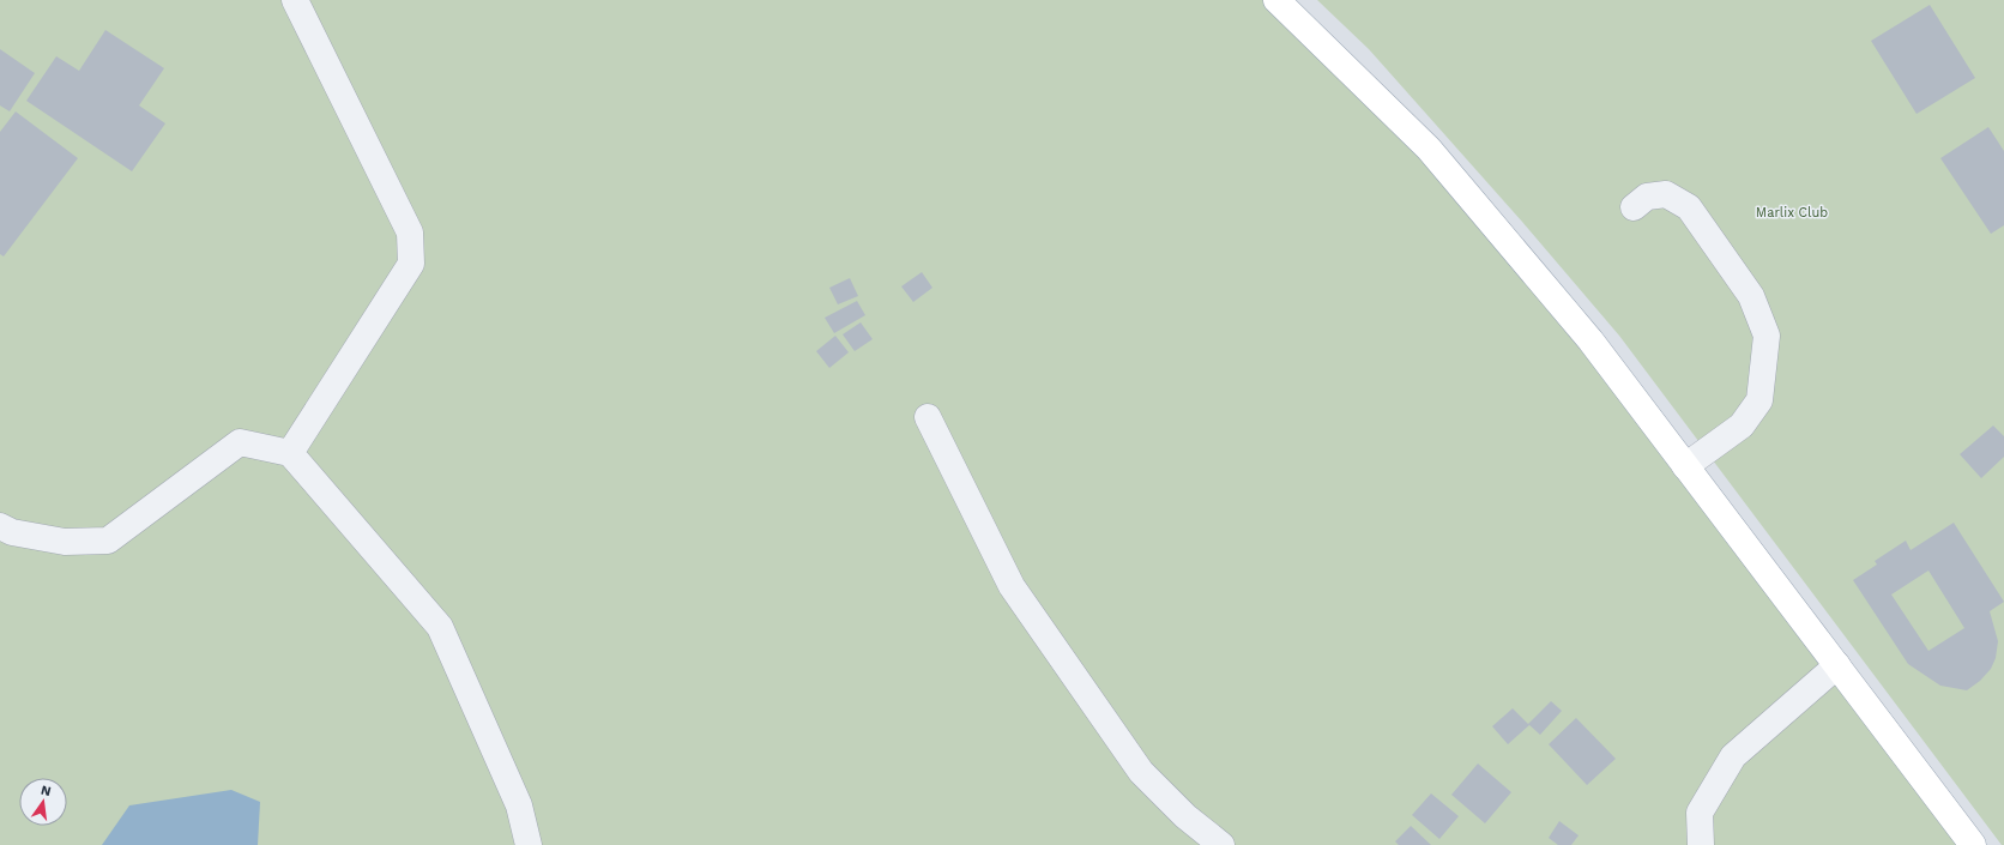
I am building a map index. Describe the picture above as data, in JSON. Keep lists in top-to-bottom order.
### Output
{
  "parks": ["Marlix Club"],
  "north": "top"
}
